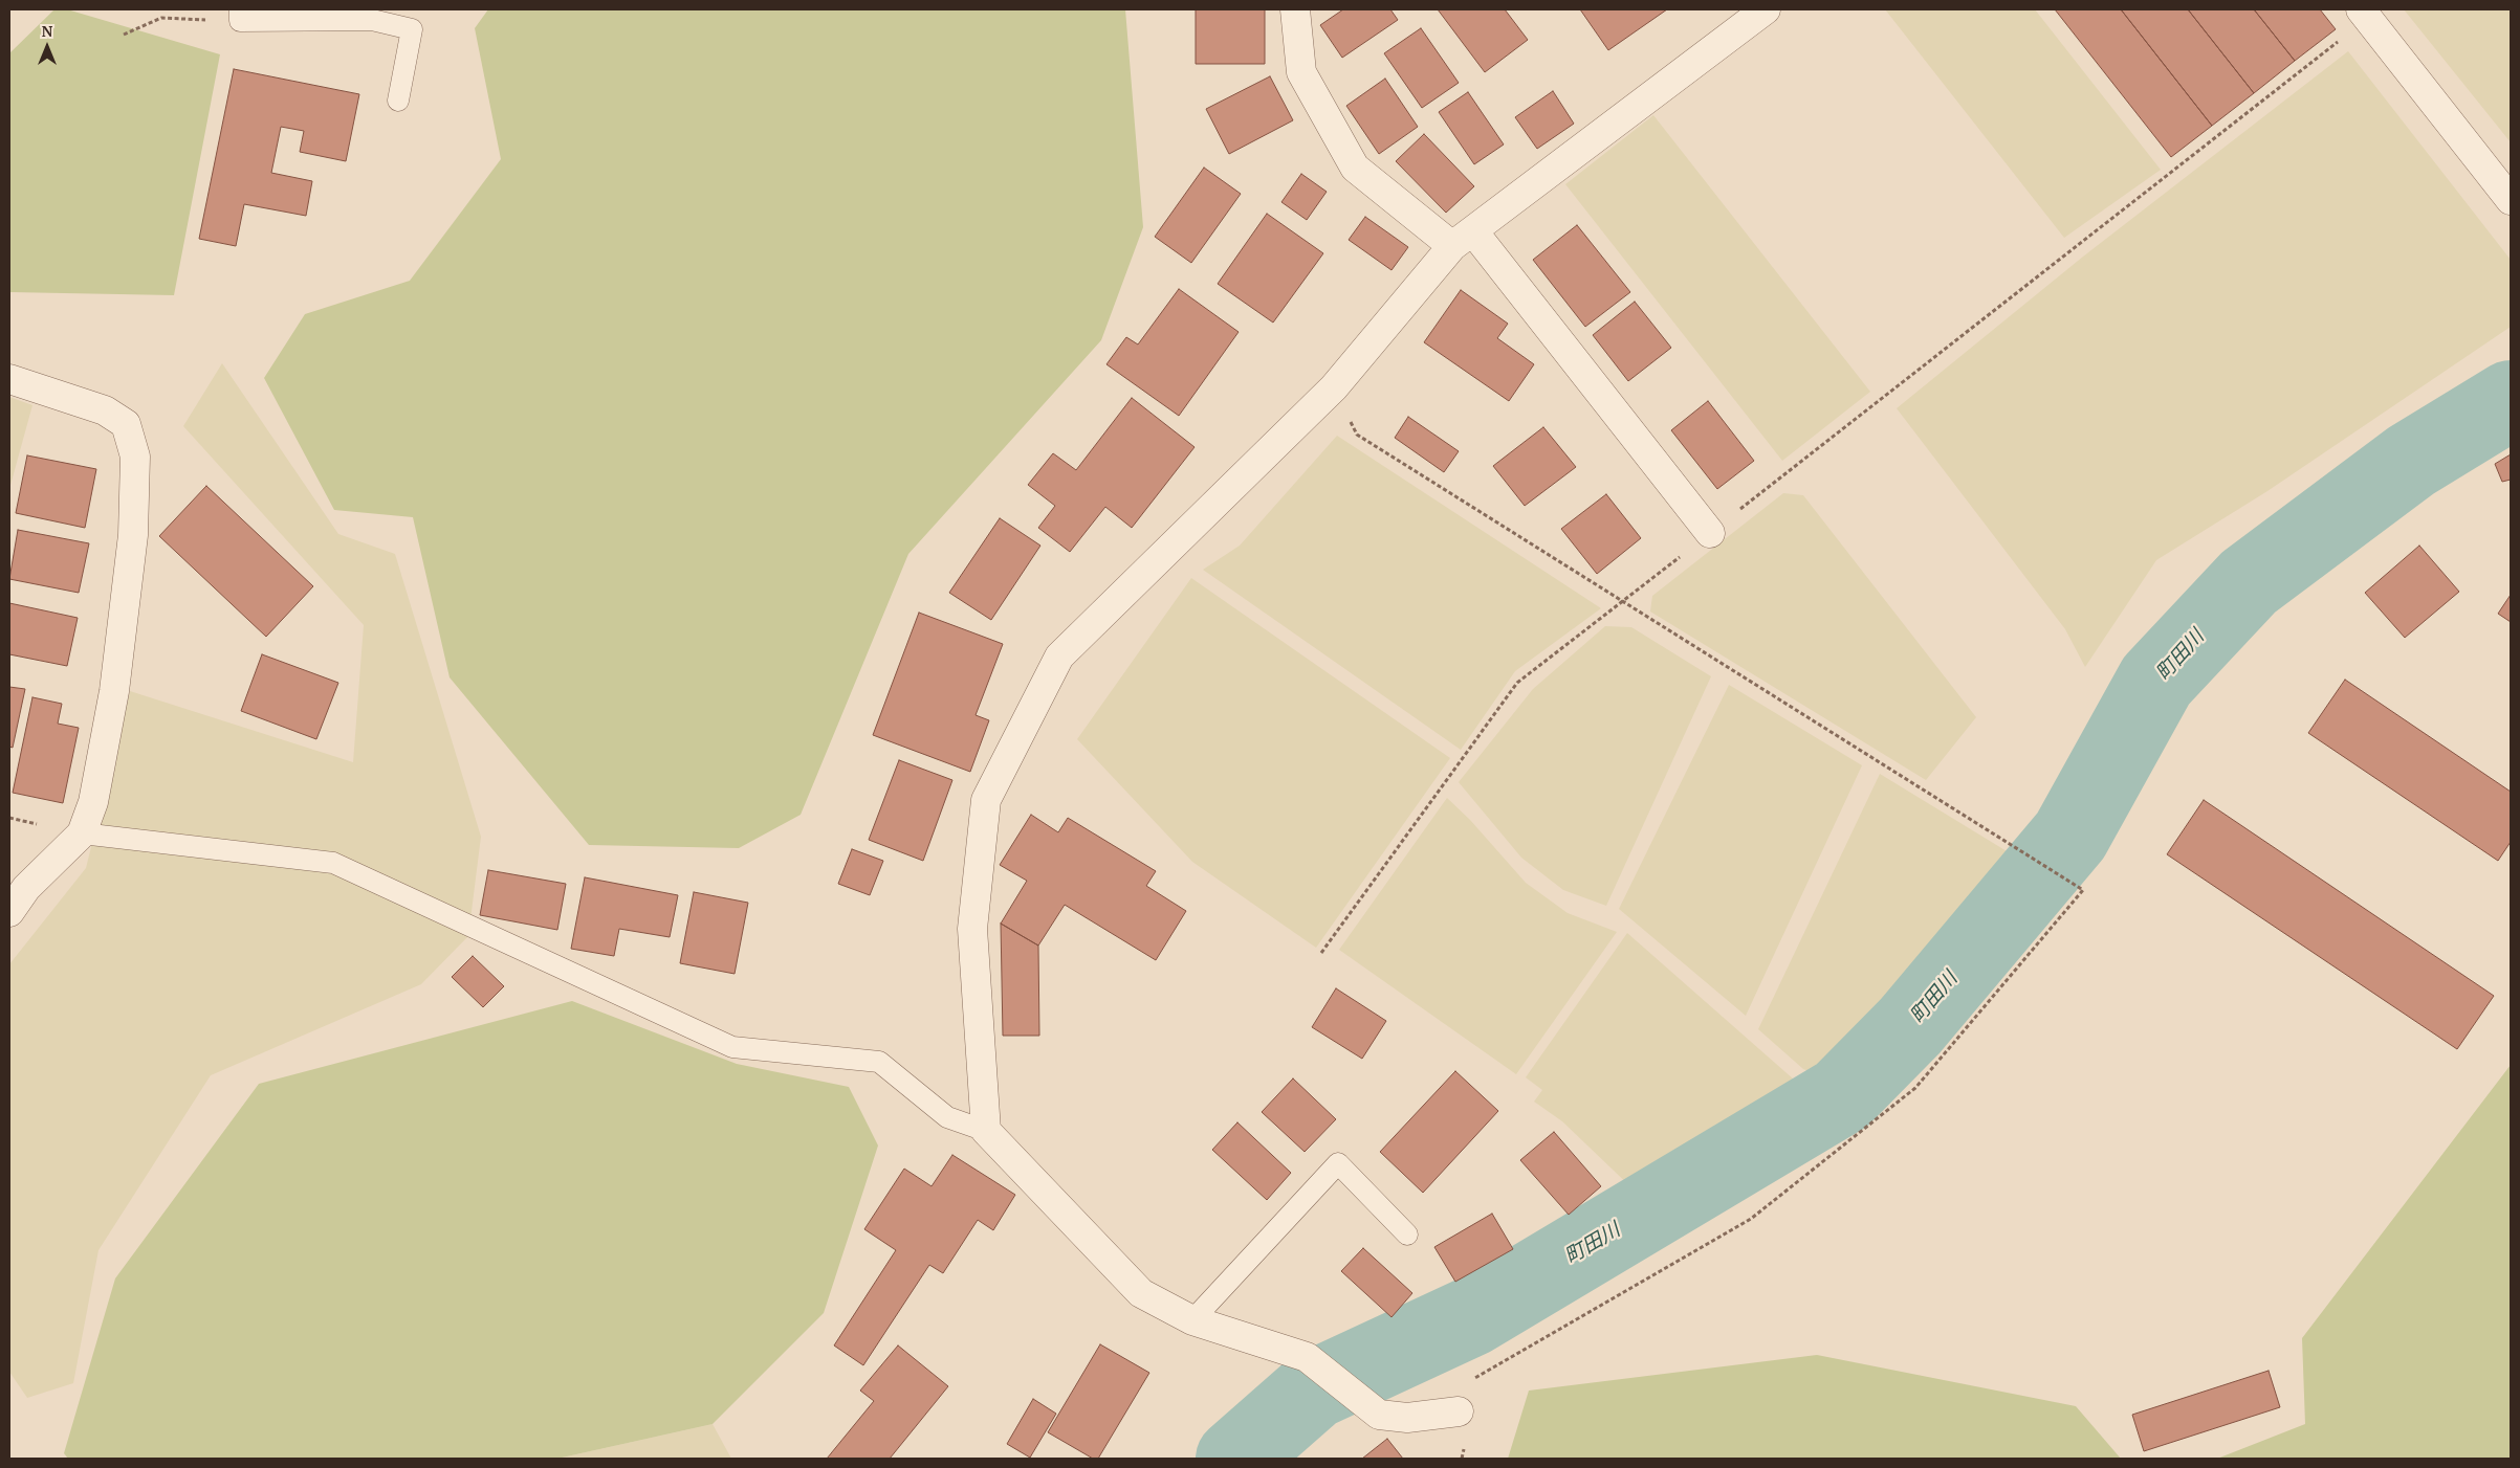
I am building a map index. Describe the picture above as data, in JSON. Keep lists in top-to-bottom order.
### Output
{
  "water": ["町田川"],
  "north": "top"
}
